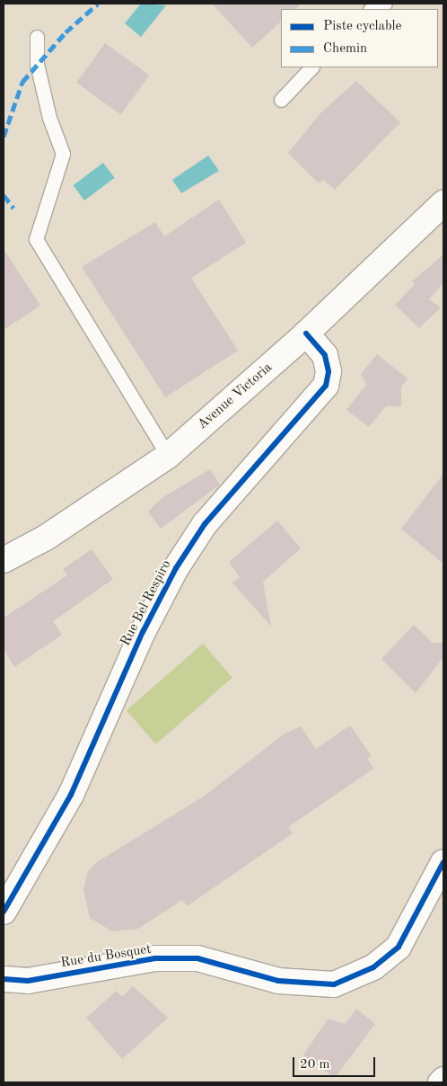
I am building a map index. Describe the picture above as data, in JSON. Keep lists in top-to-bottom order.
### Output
{
  "streets": {
    "street": ["Avenue Victoria", "Rue Bel Respiro", "Rue du Bosquet"]
  },
  "crossings": [
    ["Avenue Victoria", "Rue Bel Respiro"]
  ],
  "legend": ["Piste cyclable", "Chemin"],
  "scale_bar": "20 m"
}
